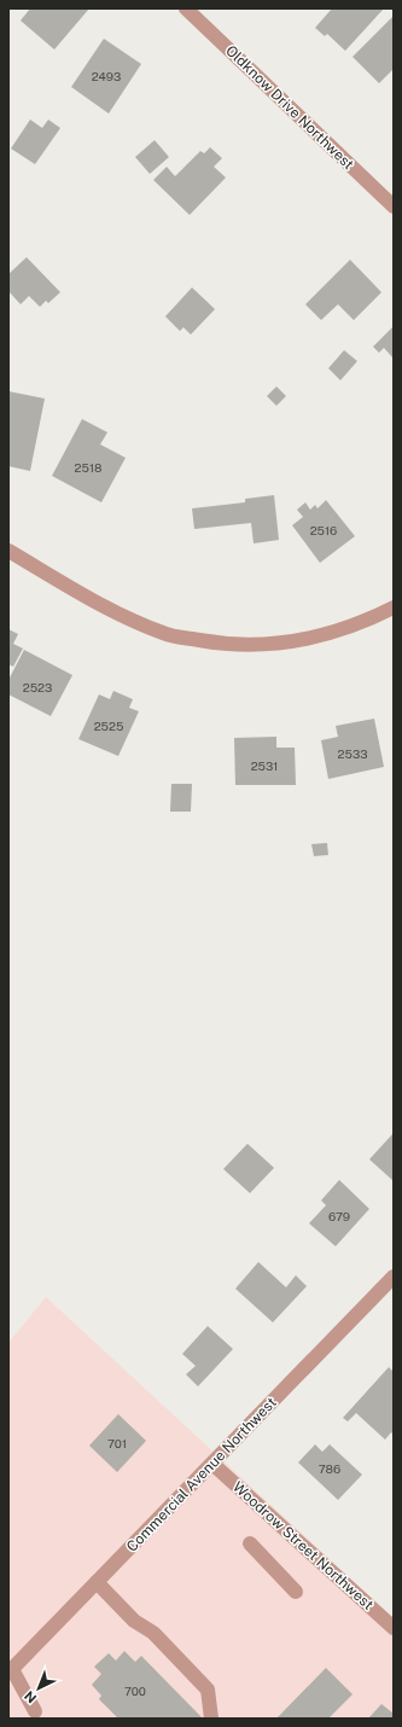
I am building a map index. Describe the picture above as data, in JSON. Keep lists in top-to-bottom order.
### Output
{
  "streets": {
    "street": ["Oldknow Drive Northwest", "Commercial Avenue Northwest", "Woodrow Street Northwest"]
  },
  "crossings": [
    ["Commercial Avenue Northwest", "Woodrow Street Northwest"]
  ],
  "house_numbers": [
    "2493",
    "2518",
    "2516",
    "2523",
    "2525",
    "2533",
    "2531",
    "679",
    "701",
    "786",
    "700"
  ],
  "north": "bottom left"
}
